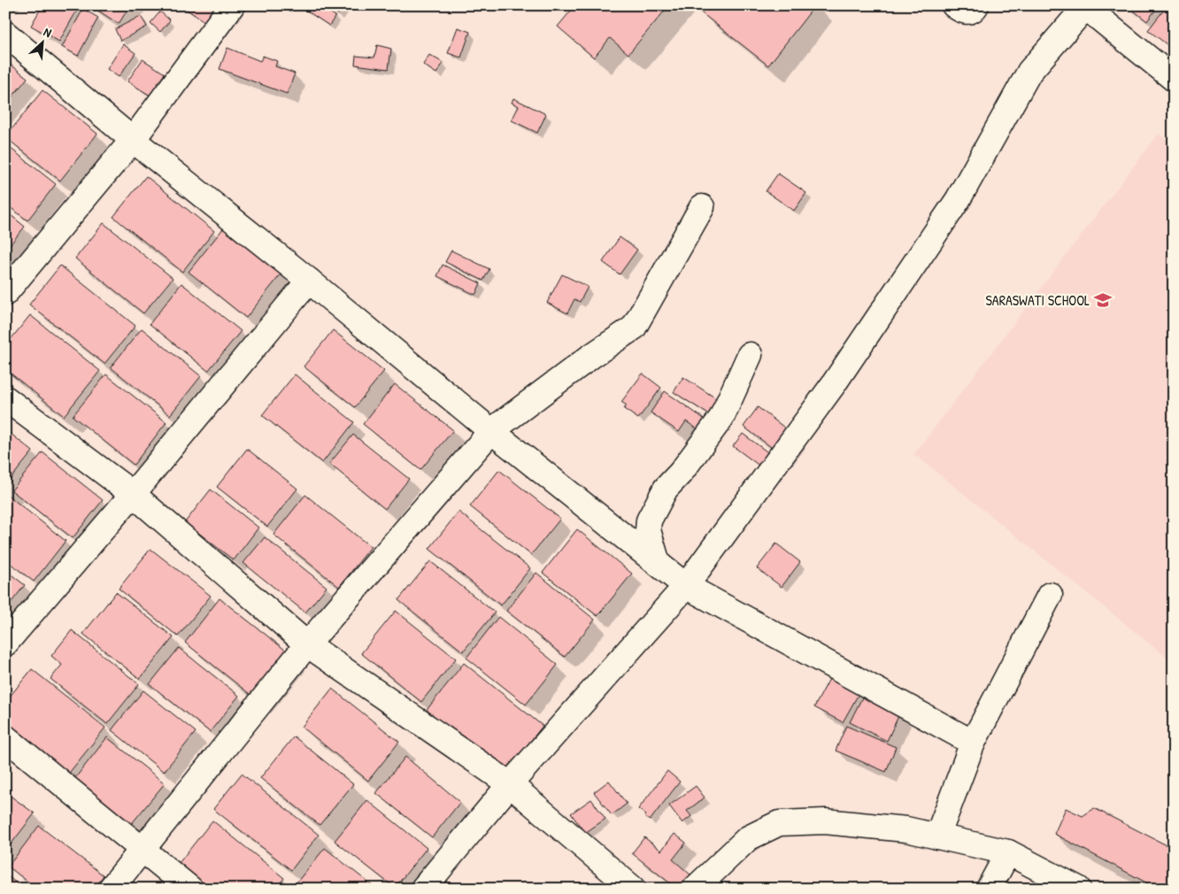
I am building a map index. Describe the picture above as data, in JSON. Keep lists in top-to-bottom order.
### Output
{
  "places": {
    "school or university": ["SARASWATI SCHOOL"]
  },
  "north": "top right"
}
